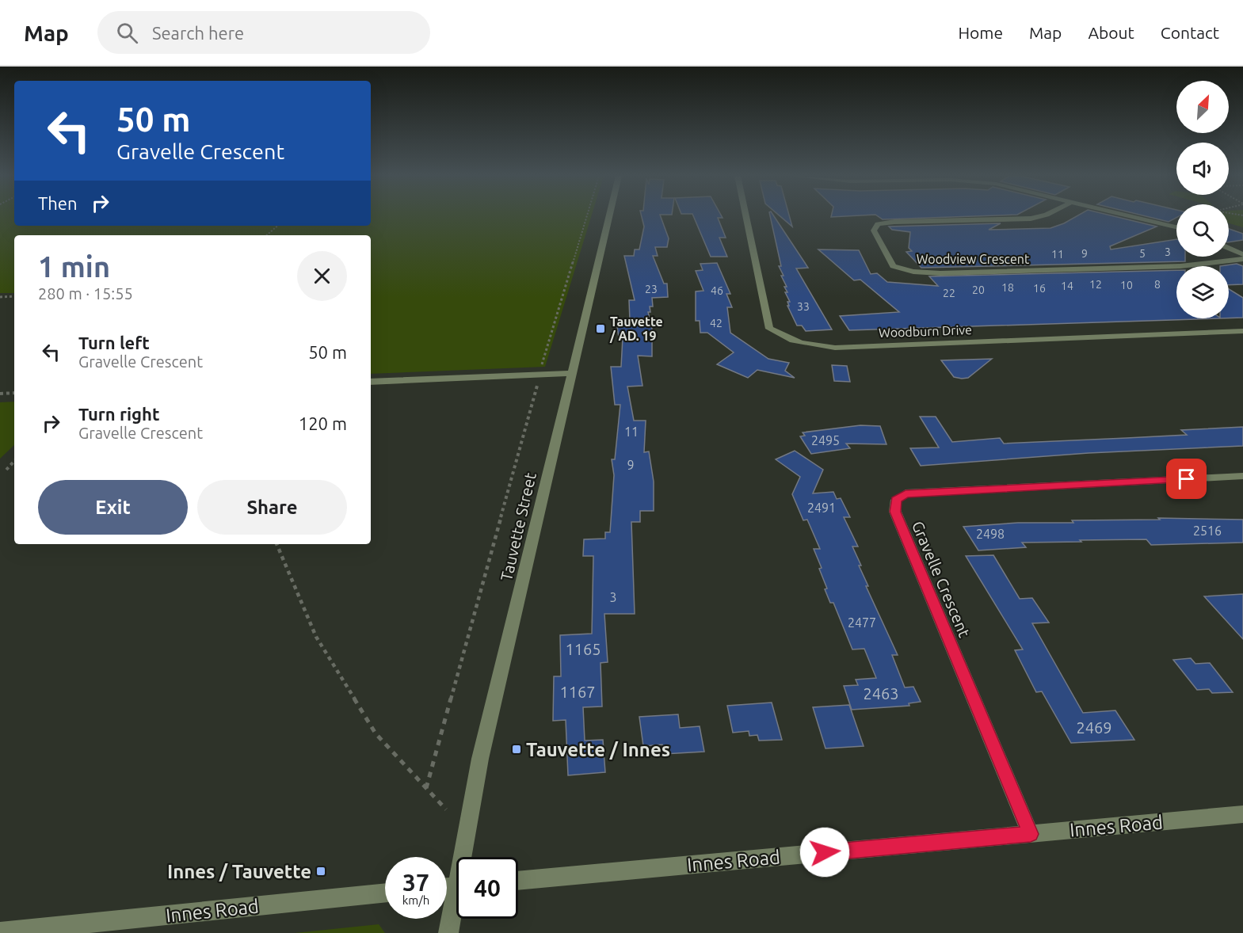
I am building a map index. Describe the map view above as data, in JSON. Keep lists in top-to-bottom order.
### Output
{
  "streets": {
    "street": [
      "Woodview Crescent",
      "Woodburn Drive",
      "Tauvette Street",
      "Gravelle Crescent",
      "Innes Road"
    ]
  },
  "crossings": [
    ["Gravelle Crescent", "Innes Road"]
  ],
  "places": {
    "transit": ["Tauvette / AD. 19", "Tauvette / Innes", "Innes / Tauvette"]
  },
  "house_numbers": [
    "3",
    "9",
    "5",
    "11",
    "12",
    "8",
    "10",
    "14",
    "18",
    "16",
    "23",
    "20",
    "46",
    "22",
    "33",
    "42",
    "11",
    "2495",
    "9",
    "2491",
    "2516",
    "2498",
    "3",
    "2477",
    "1165",
    "1167",
    "2463",
    "2469"
  ],
  "north": "top right",
  "page": {
    "header": "Map",
    "search": "Search here",
    "nav": [
      "Home",
      "Map",
      "About",
      "Contact"
    ],
    "turn": ["50 m", "Gravelle Crescent"],
    "then": "Then",
    "heading": ["1 min", "280 m · 15:55"],
    "list": [
      {
        "name": "Turn left",
        "note": "Gravelle Crescent",
        "value": "50 m"
      },
      {
        "name": "Turn right",
        "note": "Gravelle Crescent",
        "value": "120 m"
      }
    ],
    "buttons": ["Exit", "Share"],
    "speed": "37 km/h",
    "limit": "40"
  }
}
